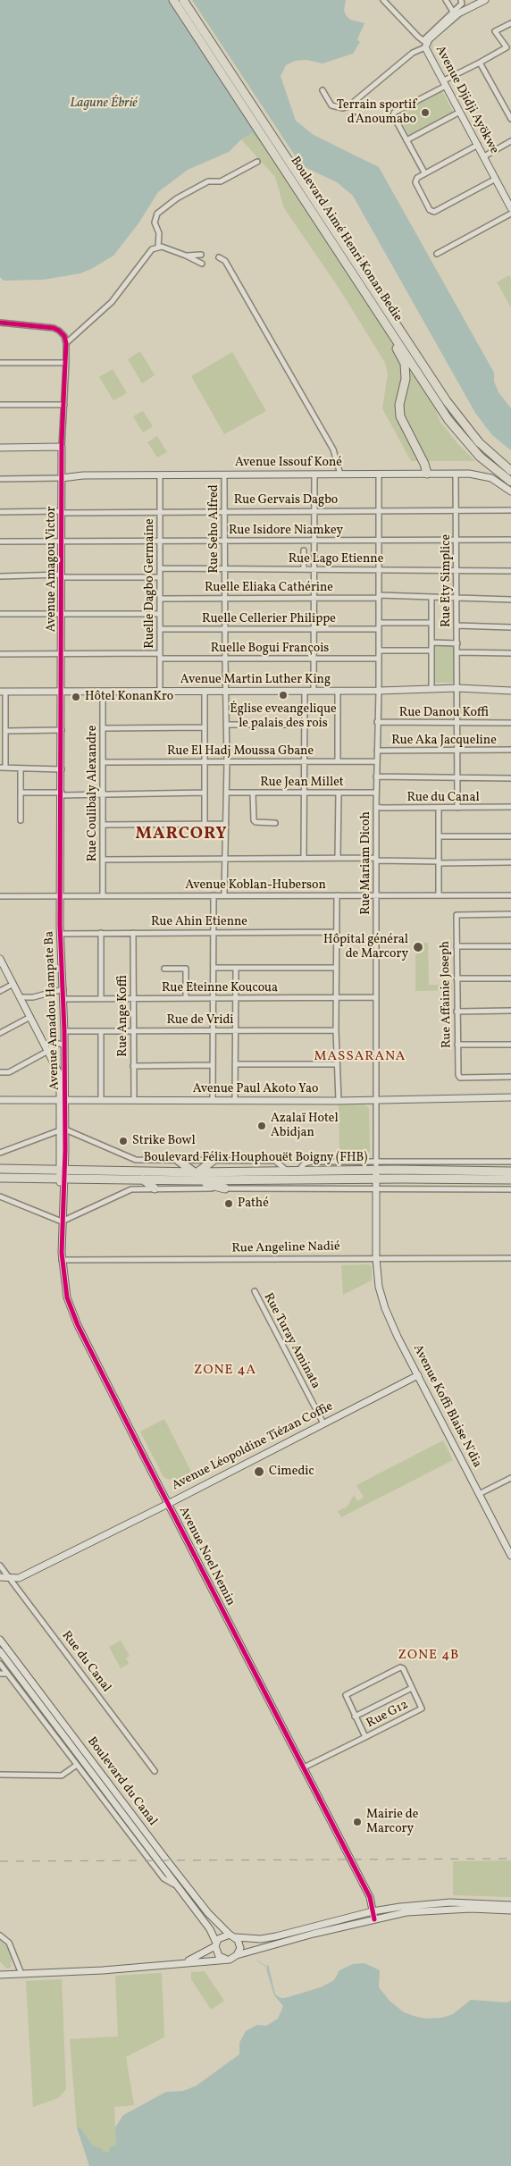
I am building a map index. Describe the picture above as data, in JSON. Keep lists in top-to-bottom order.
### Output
{
  "streets": {
    "highway": ["Boulevard Aimé Henri Konan Bedie", "Boulevard Félix Houphouët Boigny (FHB)"],
    "street": [
      "Avenue Djidji Ayökwe",
      "Avenue Issouf Koné",
      "Rue Gervais Dagbo",
      "Rue Seho Alfred",
      "Rue Isidore Niamkey",
      "Rue Lago Etienne",
      "Avenue Amagou Victor",
      "Rue Ety Simplice",
      "Ruelle Dagbo Germaine",
      "Ruelle Eliaka Cathérine",
      "Ruelle Cellerier Philippe",
      "Ruelle Bogui François",
      "Avenue Martin Luther King",
      "Rue Danou Koffi",
      "Rue Aka Jacqueline",
      "Rue El Hadj Moussa Gbane",
      "Rue Jean Millet",
      "Rue Coulibaly Alexandre",
      "Rue du Canal",
      "Rue Mariam Dicoh",
      "Avenue Koblan-Huberson",
      "Rue Ahin Etienne",
      "Rue Eteinne Koucoua",
      "Rue Affainie Joseph",
      "Avenue Amadou Hampate Ba",
      "Rue Ange Koffi",
      "Rue de Vridi",
      "Avenue Paul Akoto Yao",
      "Rue Angeline Nadié",
      "Rue Turay Aminata",
      "Avenue Koffi Blaise N'dia",
      "Avenue Léopoldine Tiézan Coffie",
      "Avenue Noel Nemin",
      "Rue G12",
      "Boulevard du Canal"
    ]
  },
  "crossings": [
    ["Avenue Issouf Koné", "Rue Seho Alfred"],
    ["Avenue Issouf Koné", "Avenue Amagou Victor"],
    ["Avenue Issouf Koné", "Rue Ety Simplice"],
    ["Avenue Issouf Koné", "Ruelle Dagbo Germaine"],
    ["Avenue Issouf Koné", "Rue Mariam Dicoh"],
    ["Rue Gervais Dagbo", "Rue Seho Alfred"],
    ["Rue Gervais Dagbo", "Avenue Amagou Victor"],
    ["Rue Gervais Dagbo", "Rue Ety Simplice"],
    ["Rue Gervais Dagbo", "Ruelle Dagbo Germaine"],
    ["Rue Gervais Dagbo", "Rue Mariam Dicoh"],
    ["Rue Seho Alfred", "Rue Isidore Niamkey"],
    ["Rue Seho Alfred", "Rue Lago Etienne"],
    ["Rue Seho Alfred", "Ruelle Eliaka Cathérine"],
    ["Rue Seho Alfred", "Ruelle Cellerier Philippe"],
    ["Rue Seho Alfred", "Ruelle Bogui François"],
    ["Rue Seho Alfred", "Avenue Martin Luther King"],
    ["Rue Seho Alfred", "Rue El Hadj Moussa Gbane"],
    ["Rue Seho Alfred", "Rue Jean Millet"],
    ["Rue Seho Alfred", "Avenue Koblan-Huberson"],
    ["Rue Isidore Niamkey", "Avenue Amagou Victor"],
    ["Rue Isidore Niamkey", "Rue Ety Simplice"],
    ["Rue Isidore Niamkey", "Ruelle Dagbo Germaine"],
    ["Rue Isidore Niamkey", "Rue Mariam Dicoh"],
    ["Rue Lago Etienne", "Rue Ety Simplice"],
    ["Rue Lago Etienne", "Ruelle Dagbo Germaine"],
    ["Rue Lago Etienne", "Rue Mariam Dicoh"],
    ["Avenue Amagou Victor", "Ruelle Bogui François"],
    ["Avenue Amagou Victor", "Avenue Martin Luther King"],
    ["Avenue Amagou Victor", "Avenue Amadou Hampate Ba"],
    ["Rue Ety Simplice", "Ruelle Eliaka Cathérine"],
    ["Rue Ety Simplice", "Avenue Martin Luther King"],
    ["Rue Ety Simplice", "Rue Danou Koffi"],
    ["Rue Ety Simplice", "Rue Aka Jacqueline"],
    ["Rue Ety Simplice", "Rue du Canal"],
    ["Ruelle Dagbo Germaine", "Ruelle Eliaka Cathérine"],
    ["Ruelle Dagbo Germaine", "Ruelle Cellerier Philippe"],
    ["Ruelle Dagbo Germaine", "Ruelle Bogui François"],
    ["Ruelle Dagbo Germaine", "Avenue Martin Luther King"],
    ["Ruelle Eliaka Cathérine", "Rue Mariam Dicoh"],
    ["Ruelle Cellerier Philippe", "Rue Mariam Dicoh"],
    ["Ruelle Bogui François", "Rue Mariam Dicoh"],
    ["Avenue Martin Luther King", "Rue Coulibaly Alexandre"],
    ["Avenue Martin Luther King", "Rue Mariam Dicoh"],
    ["Avenue Martin Luther King", "Avenue Amadou Hampate Ba"],
    ["Rue Danou Koffi", "Rue Mariam Dicoh"],
    ["Rue Aka Jacqueline", "Rue Mariam Dicoh"],
    ["Rue El Hadj Moussa Gbane", "Rue Coulibaly Alexandre"],
    ["Rue El Hadj Moussa Gbane", "Rue Mariam Dicoh"],
    ["Rue Jean Millet", "Rue Mariam Dicoh"],
    ["Rue Coulibaly Alexandre", "Avenue Koblan-Huberson"],
    ["Rue du Canal", "Rue Mariam Dicoh"],
    ["Rue du Canal", "Avenue Léopoldine Tiézan Coffie"],
    ["Rue Mariam Dicoh", "Avenue Koblan-Huberson"],
    ["Rue Mariam Dicoh", "Rue Eteinne Koucoua"],
    ["Rue Mariam Dicoh", "Avenue Paul Akoto Yao"],
    ["Rue Mariam Dicoh", "Boulevard Félix Houphouët Boigny (FHB)"],
    ["Rue Mariam Dicoh", "Avenue Koffi Blaise N'dia"],
    ["Avenue Koblan-Huberson", "Avenue Amadou Hampate Ba"],
    ["Rue Ahin Etienne", "Avenue Amadou Hampate Ba"],
    ["Rue Ahin Etienne", "Rue Ange Koffi"],
    ["Rue Eteinne Koucoua", "Avenue Amadou Hampate Ba"],
    ["Rue Eteinne Koucoua", "Rue Ange Koffi"],
    ["Avenue Amadou Hampate Ba", "Rue de Vridi"],
    ["Avenue Amadou Hampate Ba", "Avenue Paul Akoto Yao"],
    ["Avenue Amadou Hampate Ba", "Boulevard Félix Houphouët Boigny (FHB)"],
    ["Avenue Amadou Hampate Ba", "Avenue Noel Nemin"],
    ["Rue Ange Koffi", "Rue de Vridi"],
    ["Rue Ange Koffi", "Avenue Paul Akoto Yao"],
    ["Boulevard Félix Houphouët Boigny (FHB)", "Avenue Koffi Blaise N'dia"],
    ["Boulevard Félix Houphouët Boigny (FHB)", "Avenue Noel Nemin"],
    ["Rue Angeline Nadié", "Avenue Koffi Blaise N'dia"],
    ["Rue Angeline Nadié", "Avenue Noel Nemin"],
    ["Rue Turay Aminata", "Avenue Léopoldine Tiézan Coffie"],
    ["Avenue Koffi Blaise N'dia", "Avenue Léopoldine Tiézan Coffie"],
    ["Avenue Léopoldine Tiézan Coffie", "Avenue Noel Nemin"],
    ["Avenue Noel Nemin", "Rue G12"]
  ],
  "districts": [
    "MARCORY",
    "MASSARANA",
    "ZONE 4A",
    "ZONE 4B"
  ],
  "water": ["Lagune Ébrié"],
  "places": [
    "Terrain sportif d'Anoumabo",
    "Église eveangelique le palais des rois",
    "Hôtel KonanKro",
    "Hôpital général de Marcory",
    "Azalaï Hotel Abidjan",
    "Strike Bowl",
    "Pathé",
    "Cimedic",
    "Mairie de Marcory"
  ]
}
